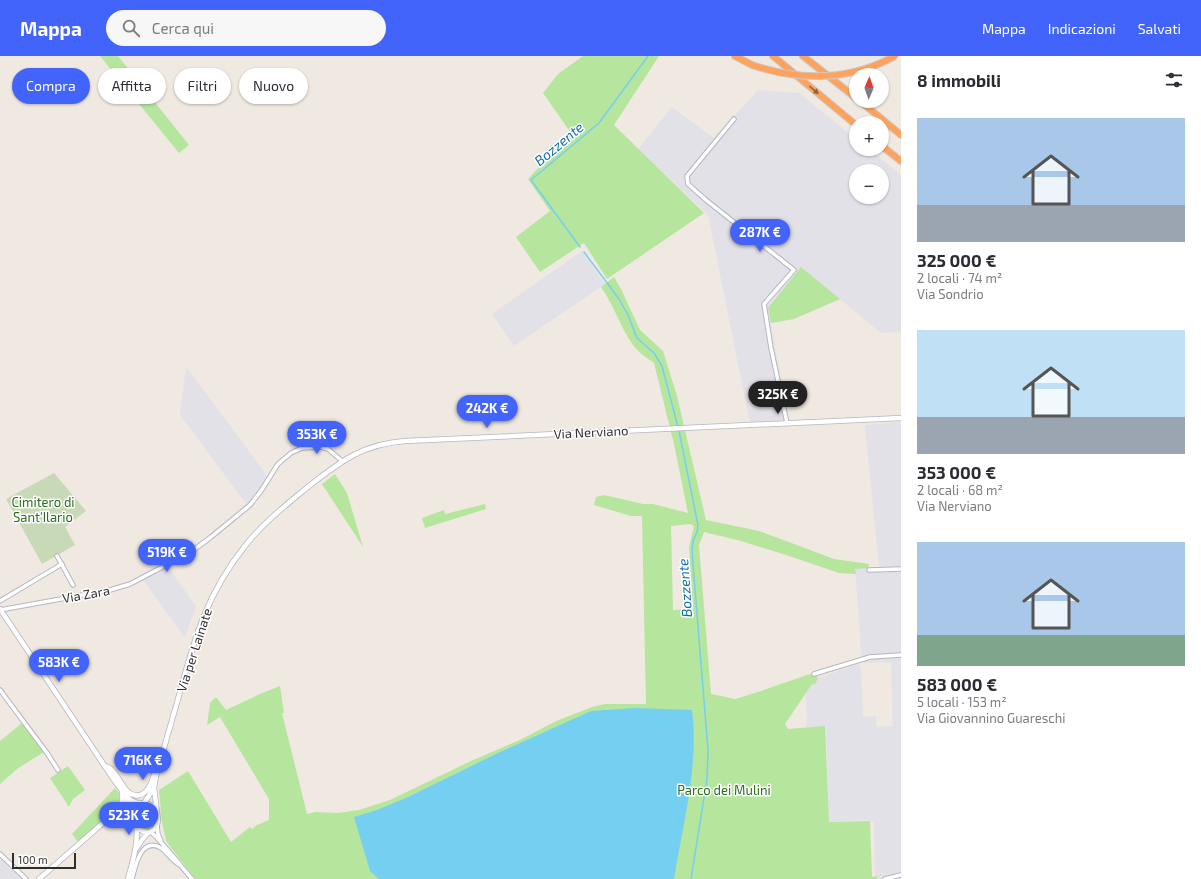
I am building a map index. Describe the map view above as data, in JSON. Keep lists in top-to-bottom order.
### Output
{
  "streets": {
    "street": ["Via Nerviano", "Via Zara", "Via per Lainate"]
  },
  "crossings": [
    ["Via Nerviano", "Via Zara"],
    ["Via Nerviano", "Via per Lainate"]
  ],
  "water": ["Bozzente"],
  "parks": ["Cimitero di Sant'Ilario", "Parco dei Mulini"],
  "scale_bar": "100 m",
  "north": "top",
  "page": {
    "header": "Mappa",
    "search": "Cerca qui",
    "nav": ["Mappa", "Indicazioni", "Salvati"],
    "heading": "8 immobili",
    "map_buttons": ["+", "−"],
    "chip": [
      "Compra",
      "Affitta",
      "Filtri",
      "Nuovo"
    ],
    "list": [
      {
        "name": "325 000 €",
        "note": "2 locali · 74 m² · Via Sondrio"
      },
      {
        "name": "353 000 €",
        "note": "2 locali · 68 m² · Via Nerviano"
      },
      {
        "name": "583 000 €",
        "note": "5 locali · 153 m² · Via Giovannino Guareschi"
      }
    ],
    "price": [
      "287K €",
      "325K €",
      "242K €",
      "353K €",
      "519K €",
      "583K €",
      "716K €",
      "523K €"
    ],
    "scale": "100 m"
  }
}
